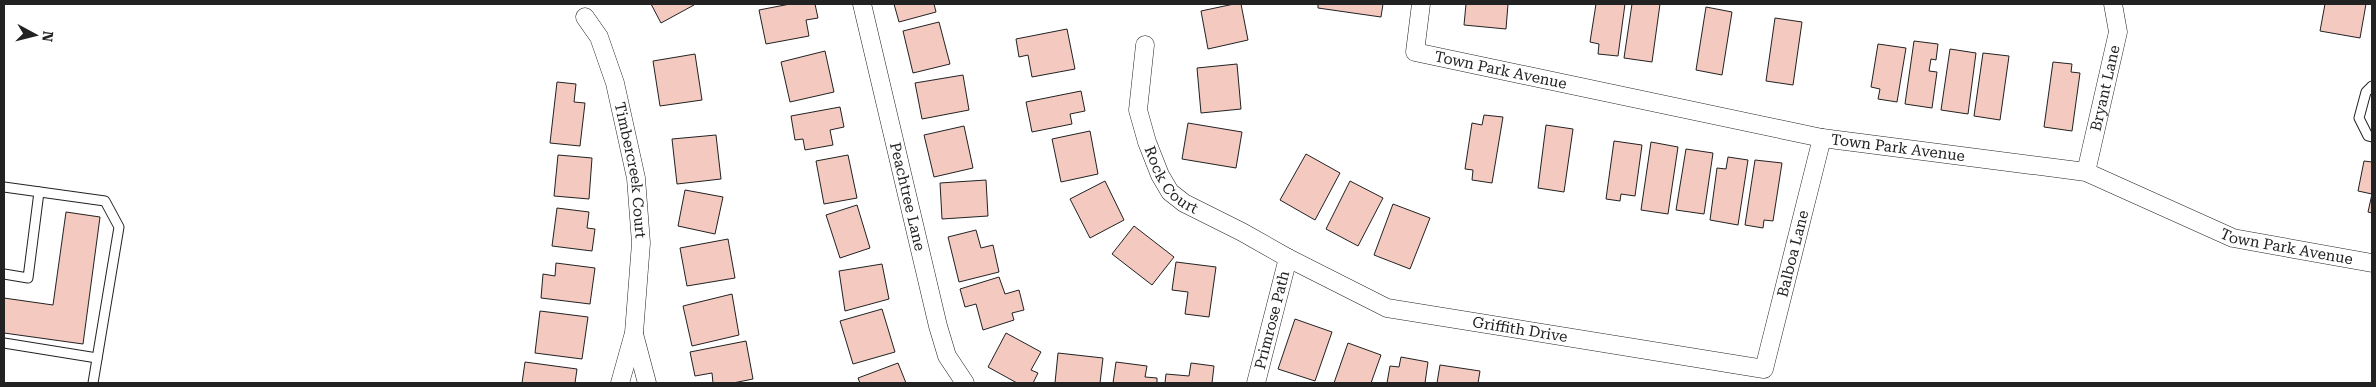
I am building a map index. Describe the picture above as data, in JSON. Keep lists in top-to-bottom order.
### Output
{
  "streets": {
    "street": [
      "Town Park Avenue",
      "Bryant Lane",
      "Timbercreek Court",
      "Rock Court",
      "Peachtree Lane",
      "Balboa Lane",
      "Primrose Path",
      "Griffith Drive"
    ]
  },
  "crossings": [
    ["Town Park Avenue", "Bryant Lane"],
    ["Town Park Avenue", "Balboa Lane"],
    ["Rock Court", "Primrose Path"],
    ["Rock Court", "Griffith Drive"],
    ["Balboa Lane", "Griffith Drive"],
    ["Primrose Path", "Griffith Drive"]
  ],
  "north": "right"
}
